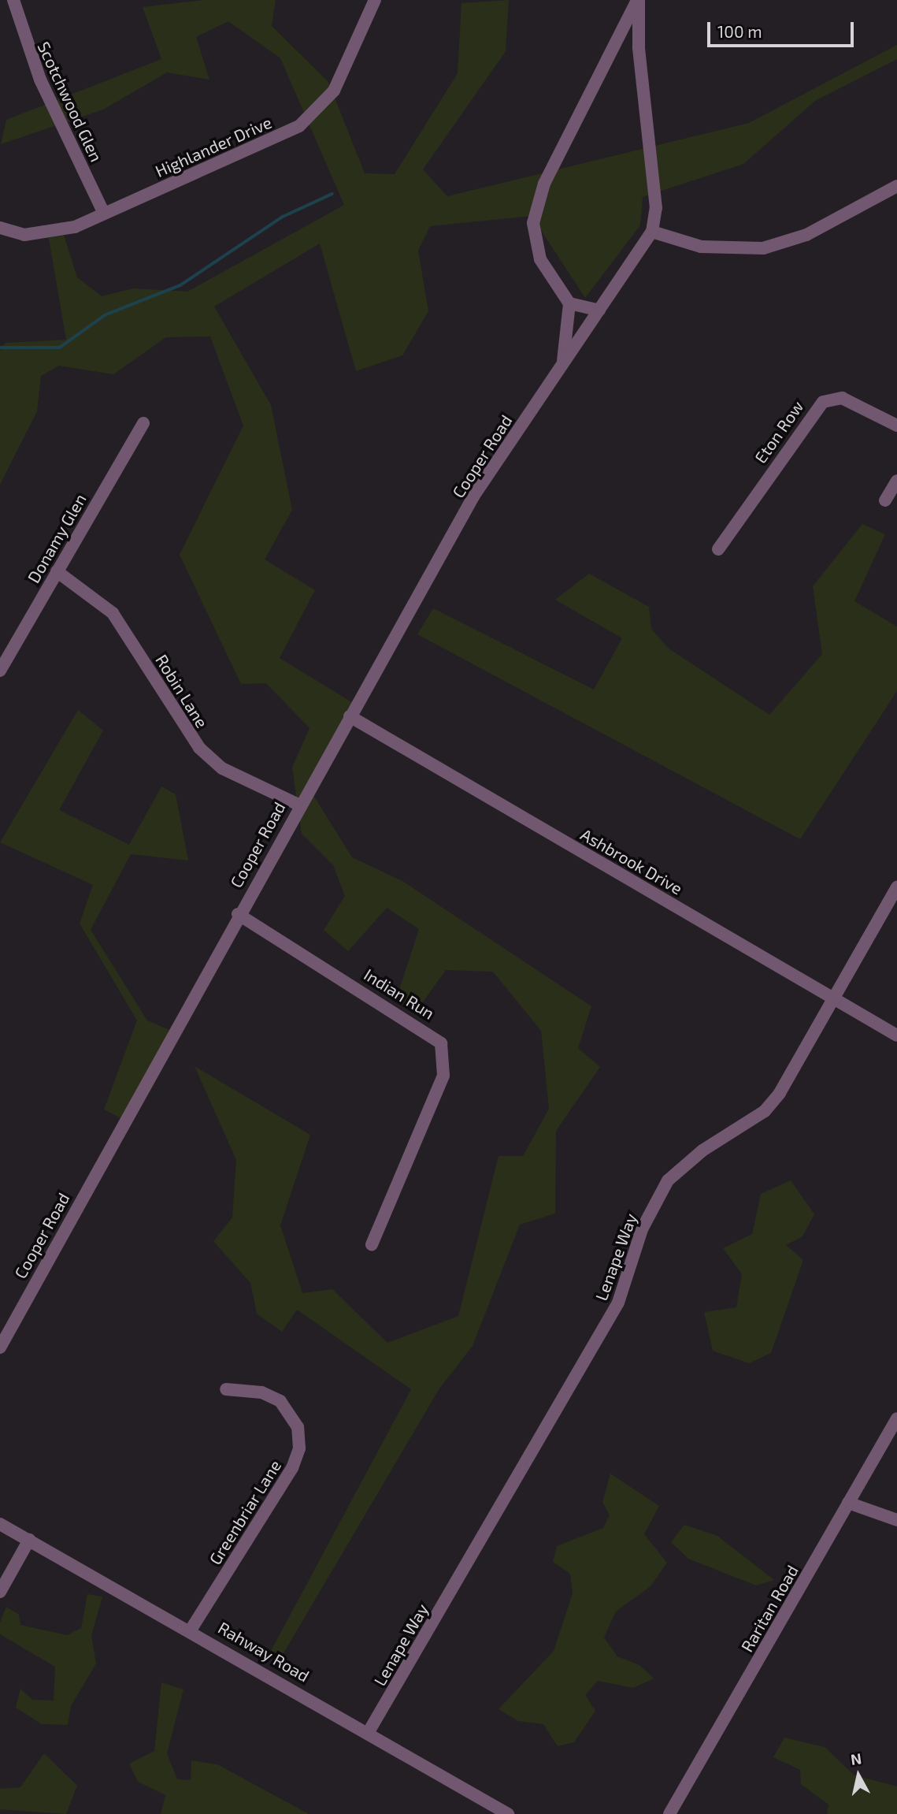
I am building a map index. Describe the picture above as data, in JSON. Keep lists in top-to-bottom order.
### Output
{
  "streets": {
    "street": [
      "Scotchwood Glen",
      "Highlander Drive",
      "Eton Row",
      "Cooper Road",
      "Donamy Glen",
      "Robin Lane",
      "Ashbrook Drive",
      "Indian Run",
      "Lenape Way",
      "Greenbriar Lane",
      "Raritan Road",
      "Rahway Road"
    ]
  },
  "crossings": [
    ["Scotchwood Glen", "Highlander Drive"],
    ["Cooper Road", "Robin Lane"],
    ["Cooper Road", "Ashbrook Drive"],
    ["Cooper Road", "Indian Run"],
    ["Donamy Glen", "Robin Lane"],
    ["Ashbrook Drive", "Lenape Way"],
    ["Lenape Way", "Rahway Road"],
    ["Greenbriar Lane", "Rahway Road"]
  ],
  "scale_bar": "100 m",
  "north": "top"
}
